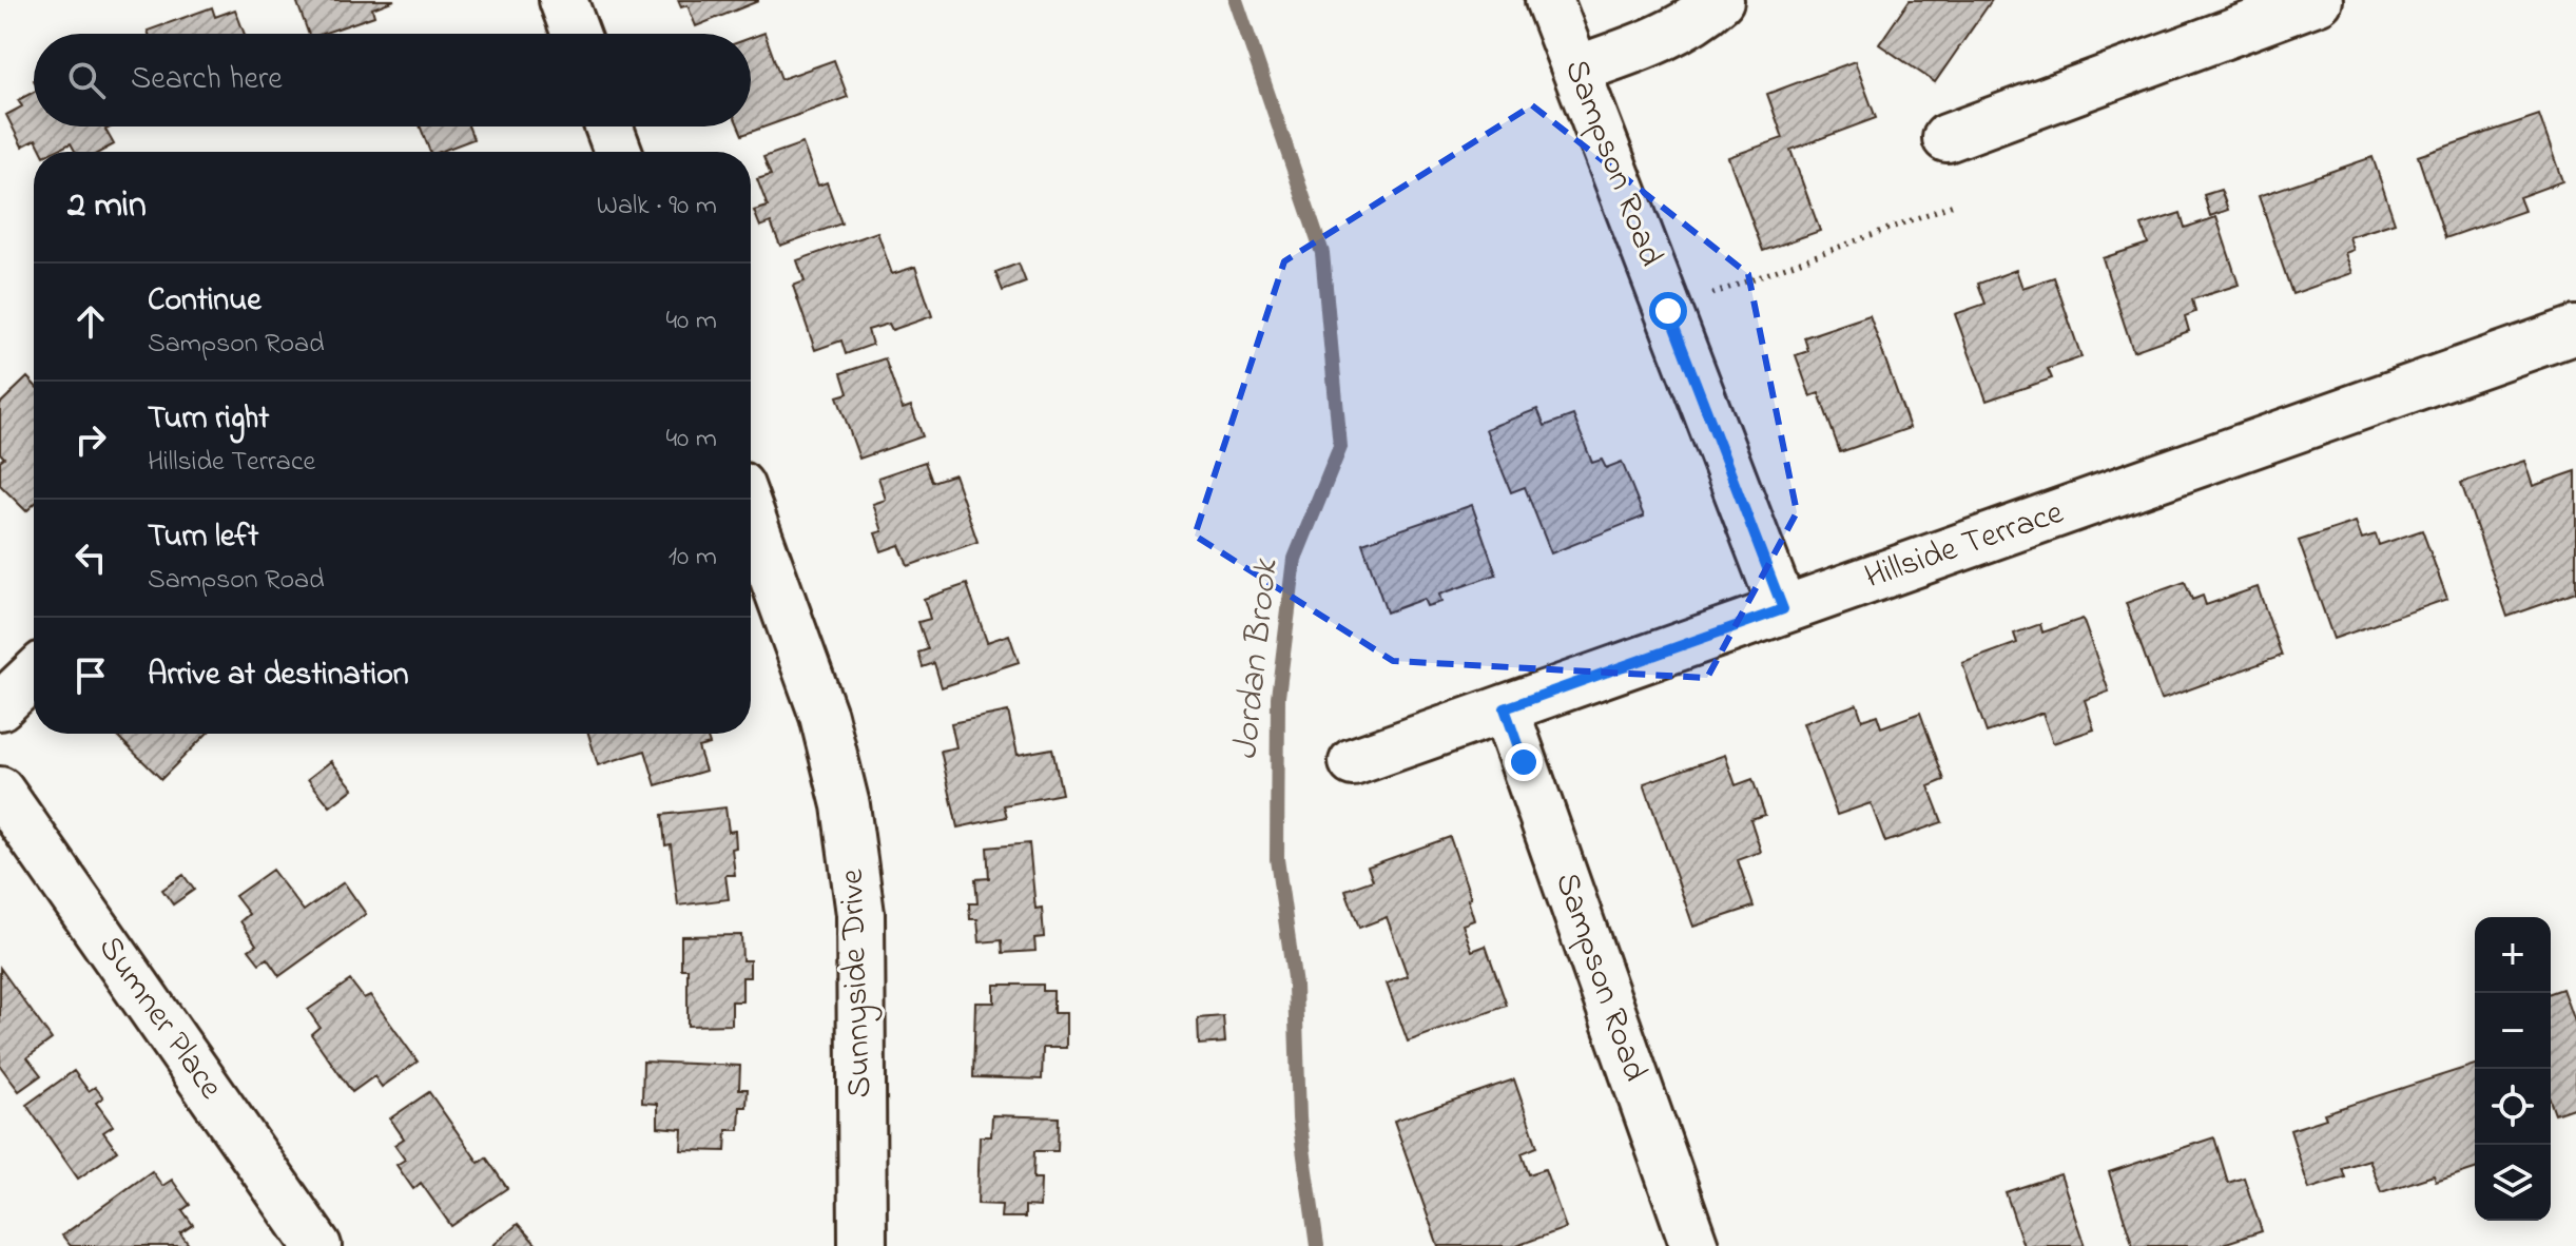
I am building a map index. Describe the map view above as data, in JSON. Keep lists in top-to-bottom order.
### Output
{
  "streets": {
    "street": [
      "Sampson Road",
      "Hillside Terrace",
      "Sunnyside Drive",
      "Sumner Place"
    ]
  },
  "crossings": [
    ["Sampson Road", "Hillside Terrace"]
  ],
  "water": ["Jordan Brook"],
  "page": {
    "search": "Search here",
    "heading": ["2 min", "Walk · 90 m"],
    "list": [
      ["Continue", "Sampson Road", "40 m"],
      ["Turn right", "Hillside Terrace", "40 m"],
      ["Turn left", "Sampson Road", "10 m"],
      "Arrive at destination"
    ],
    "map_buttons": ["+", "−"]
  }
}
